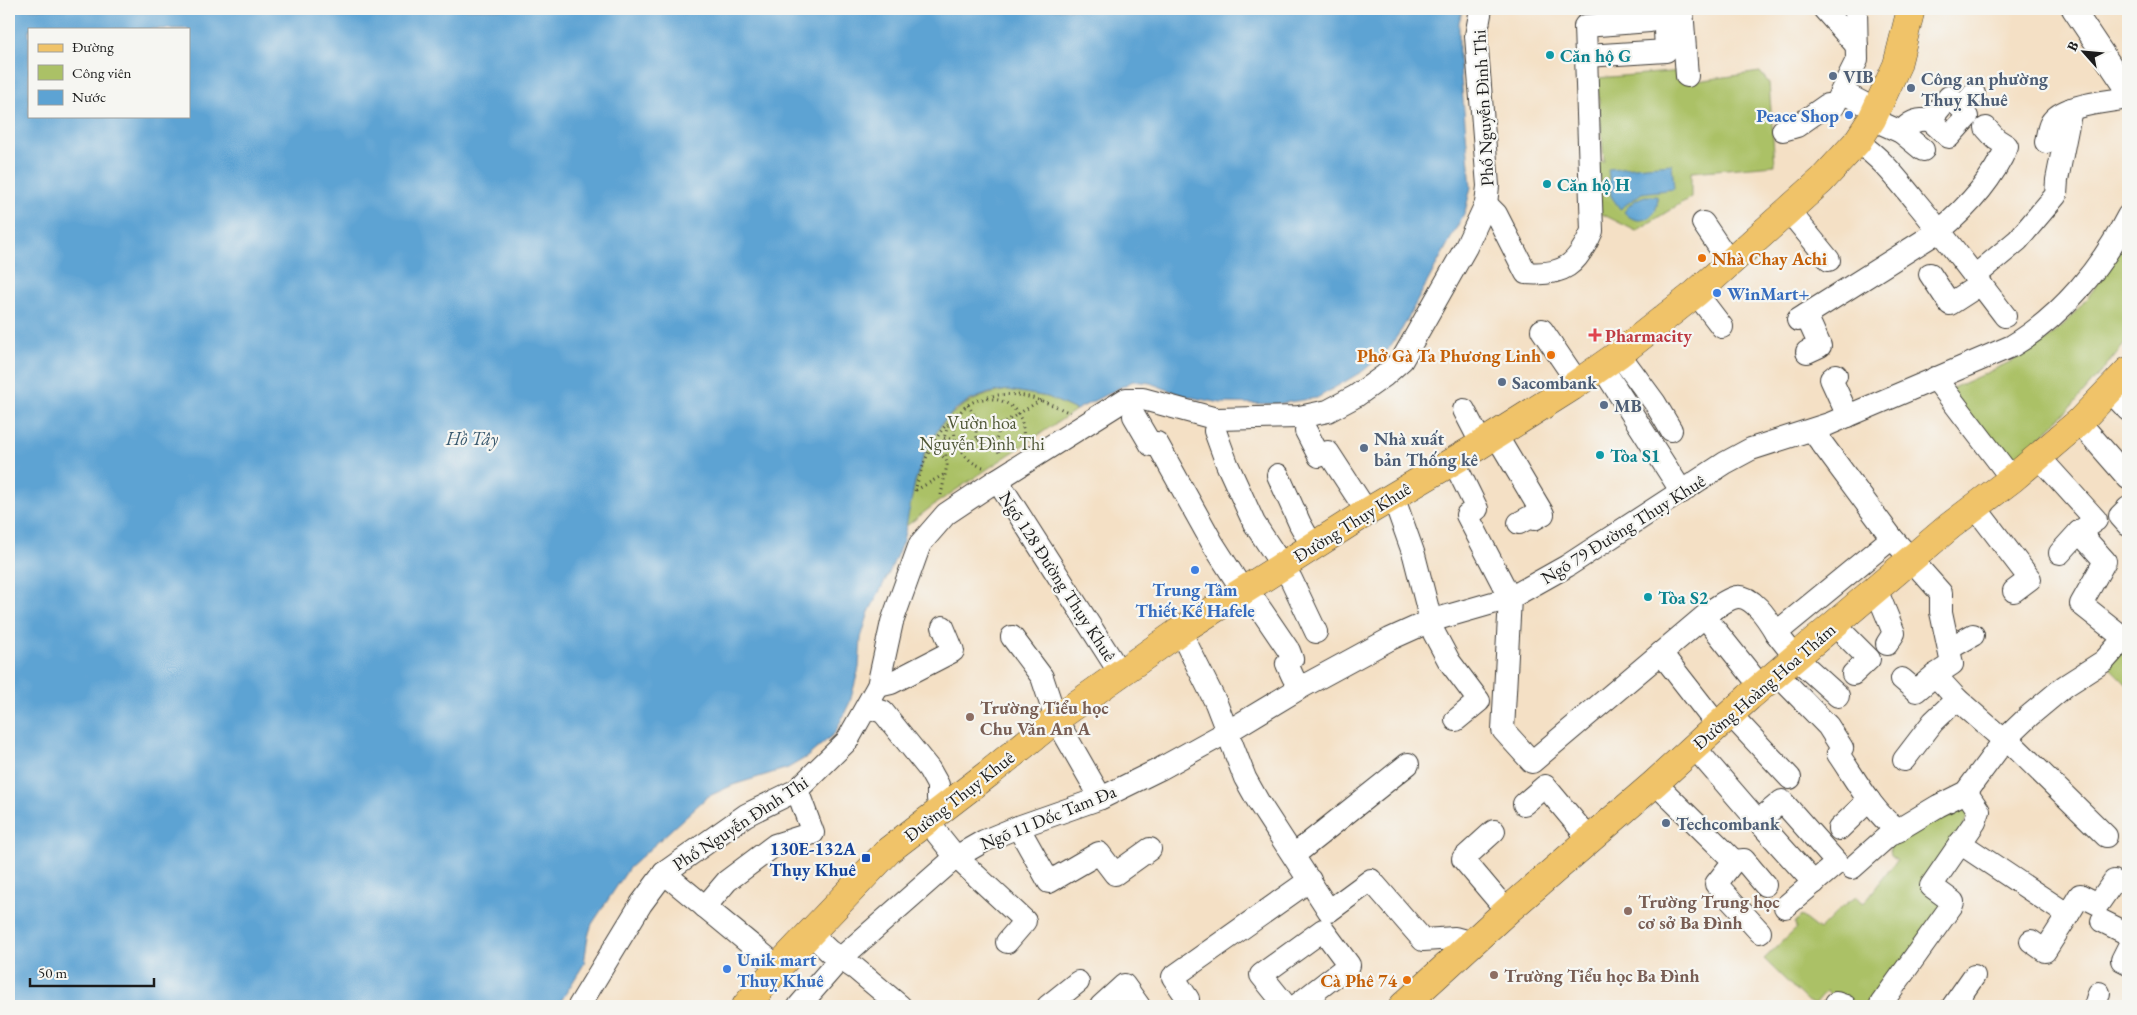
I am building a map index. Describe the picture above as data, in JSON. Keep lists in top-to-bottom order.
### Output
{
  "streets": {
    "main road": ["Đường Thụy Khuê", "Đường Hoàng Hoa Thám"],
    "street": [
      "Phố Nguyễn Đình Thi",
      "Ngõ 79 Đường Thụy Khuê",
      "Ngõ 128 Đường Thụy Khuê",
      "Ngõ 11 Dốc Tam Đa"
    ]
  },
  "crossings": [
    ["Phố Nguyễn Đình Thi", "Ngõ 128 Đường Thụy Khuê"],
    ["Đường Thụy Khuê", "Ngõ 128 Đường Thụy Khuê"],
    ["Ngõ 79 Đường Thụy Khuê", "Ngõ 11 Dốc Tam Đa"]
  ],
  "water": ["Hồ Tây"],
  "parks": ["Vườn hoa Nguyễn Đình Thi"],
  "places": {
    "other": [
      "Căn hộ G",
      "VIB",
      "Công an phường Thuỵ Khuê",
      "Peace Shop",
      "Căn hộ H",
      "Nhà Chay Achi",
      "WinMart+",
      "Phở Gà Ta Phương Linh",
      "Sacombank",
      "MB",
      "Nhà xuất bản Thống kê",
      "Tòa S1",
      "Trung Tâm Thiết Kế Hafele",
      "Tòa S2",
      "Trường Tiểu học Chu Văn An A",
      "Techcombank",
      "Trường Trung học cơ sở Ba Đình",
      "Unik mart Thuỵ Khuê",
      "Trường Tiểu học Ba Đình",
      "Cà Phê 74"
    ],
    "health": ["Pharmacity"],
    "transit": ["130E-132A Thụy Khuê"]
  },
  "legend": ["Đường", "Công viên", "Nước"],
  "scale_bar": "50 m",
  "north": "top left"
}
